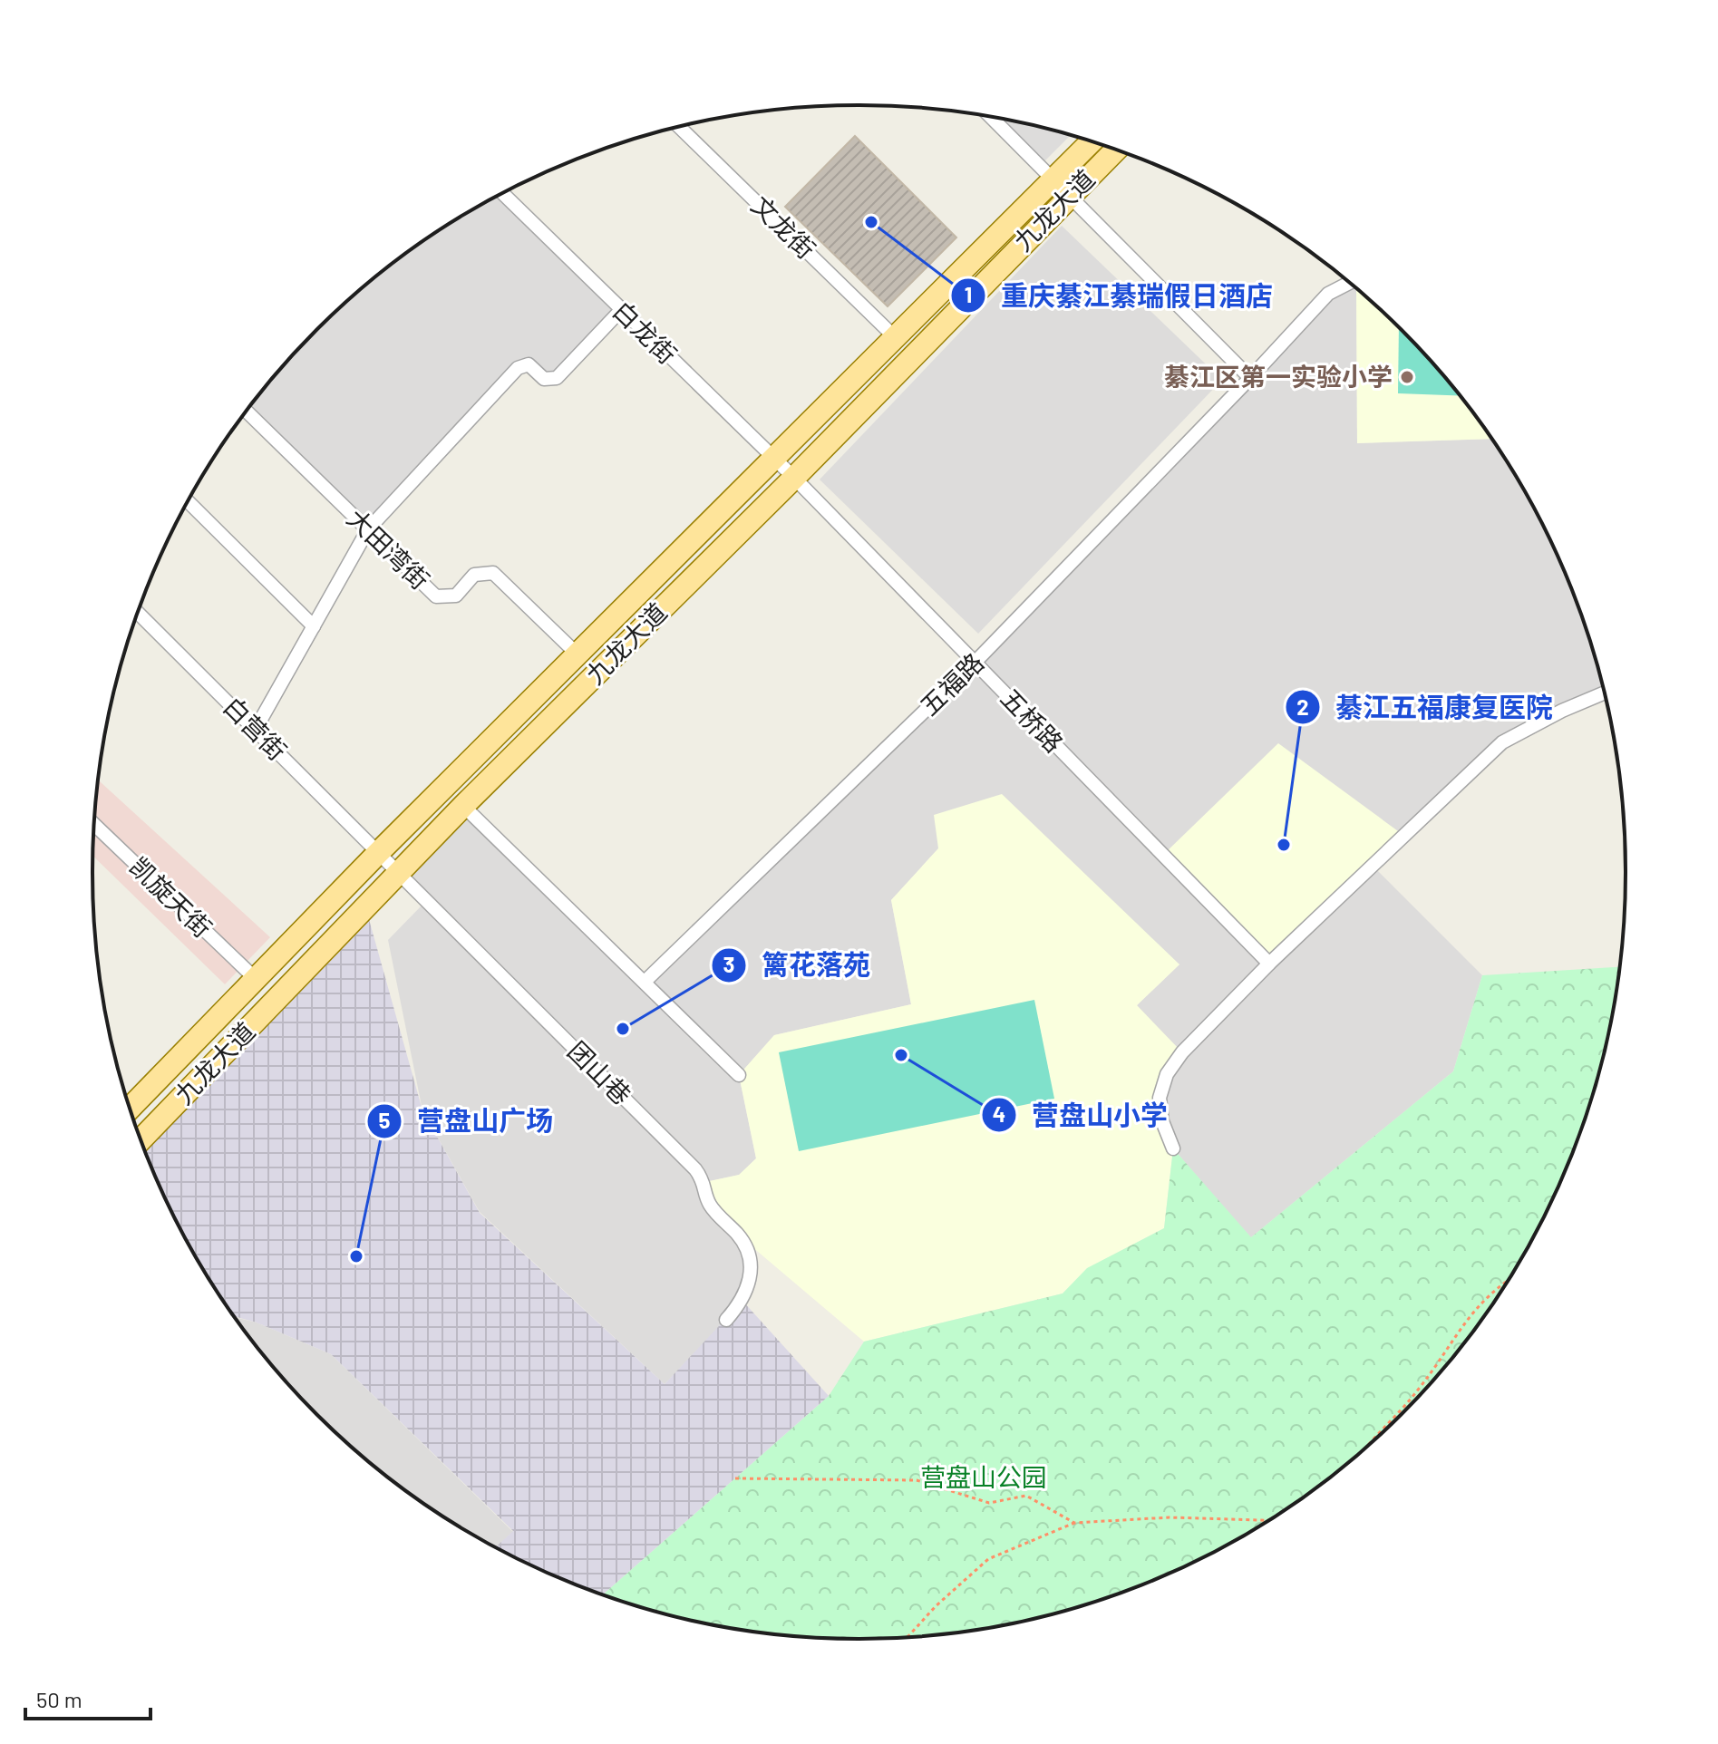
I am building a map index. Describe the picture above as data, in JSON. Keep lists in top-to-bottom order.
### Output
{
  "streets": {
    "main road": ["九龙大道"],
    "street": [
      "文龙街",
      "白龙街",
      "大田湾街",
      "五福路",
      "五桥路",
      "白营街",
      "凯旋天街",
      "团山巷"
    ]
  },
  "crossings": [
    ["九龙大道", "文龙街"],
    ["九龙大道", "白龙街"],
    ["九龙大道", "大田湾街"],
    ["九龙大道", "五桥路"],
    ["九龙大道", "白营街"],
    ["九龙大道", "凯旋天街"],
    ["九龙大道", "团山巷"],
    ["白龙街", "五桥路"],
    ["五福路", "五桥路"],
    ["白营街", "团山巷"]
  ],
  "parks": ["营盘山公园"],
  "places": [
    "重庆綦江綦瑞假日酒店",
    "綦江区第一实验小学",
    "綦江五福康复医院",
    "篱花落苑",
    "营盘山小学",
    "营盘山广场"
  ],
  "scale_bar": "50 m"
}
